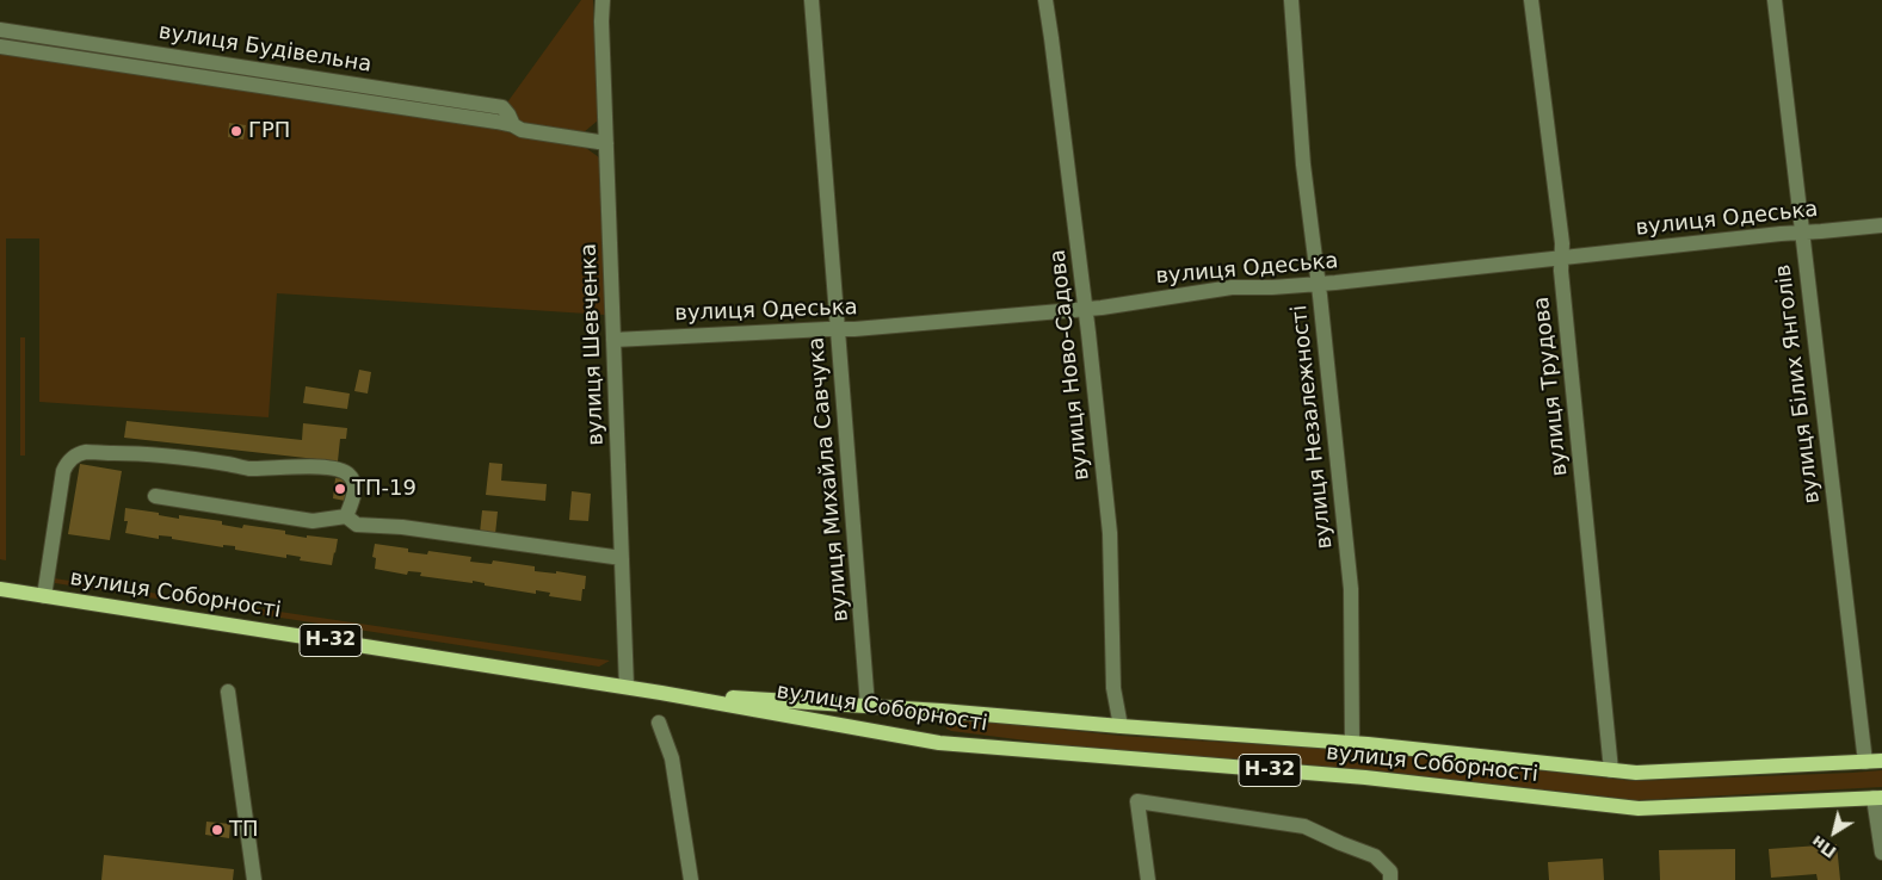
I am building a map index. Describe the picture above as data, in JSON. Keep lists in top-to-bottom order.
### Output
{
  "streets": {
    "main road": ["вулиця Соборності", "Н-32"],
    "street": [
      "вулиця Будівельна",
      "вулиця Одеська",
      "вулиця Шевченка",
      "вулиця Ново-Садова",
      "вулиця Білих Янголів",
      "вулиця Трудова",
      "вулиця Незалежності",
      "вулиця Михайла Савчука"
    ]
  },
  "crossings": [
    ["вулиця Будівельна", "вулиця Шевченка"],
    ["вулиця Одеська", "вулиця Шевченка"],
    ["вулиця Одеська", "вулиця Ново-Садова"],
    ["вулиця Одеська", "вулиця Білих Янголів"],
    ["вулиця Одеська", "вулиця Трудова"],
    ["вулиця Одеська", "вулиця Незалежності"],
    ["вулиця Одеська", "вулиця Михайла Савчука"],
    ["вулиця Шевченка", "вулиця Соборності"],
    ["вулиця Ново-Садова", "вулиця Соборності"],
    ["вулиця Білих Янголів", "вулиця Соборності"],
    ["вулиця Трудова", "вулиця Соборності"],
    ["вулиця Незалежності", "вулиця Соборності"],
    ["вулиця Михайла Савчука", "вулиця Соборності"]
  ],
  "places": ["ГРП", "ТП-19", "ТП"],
  "north": "bottom left"
}
